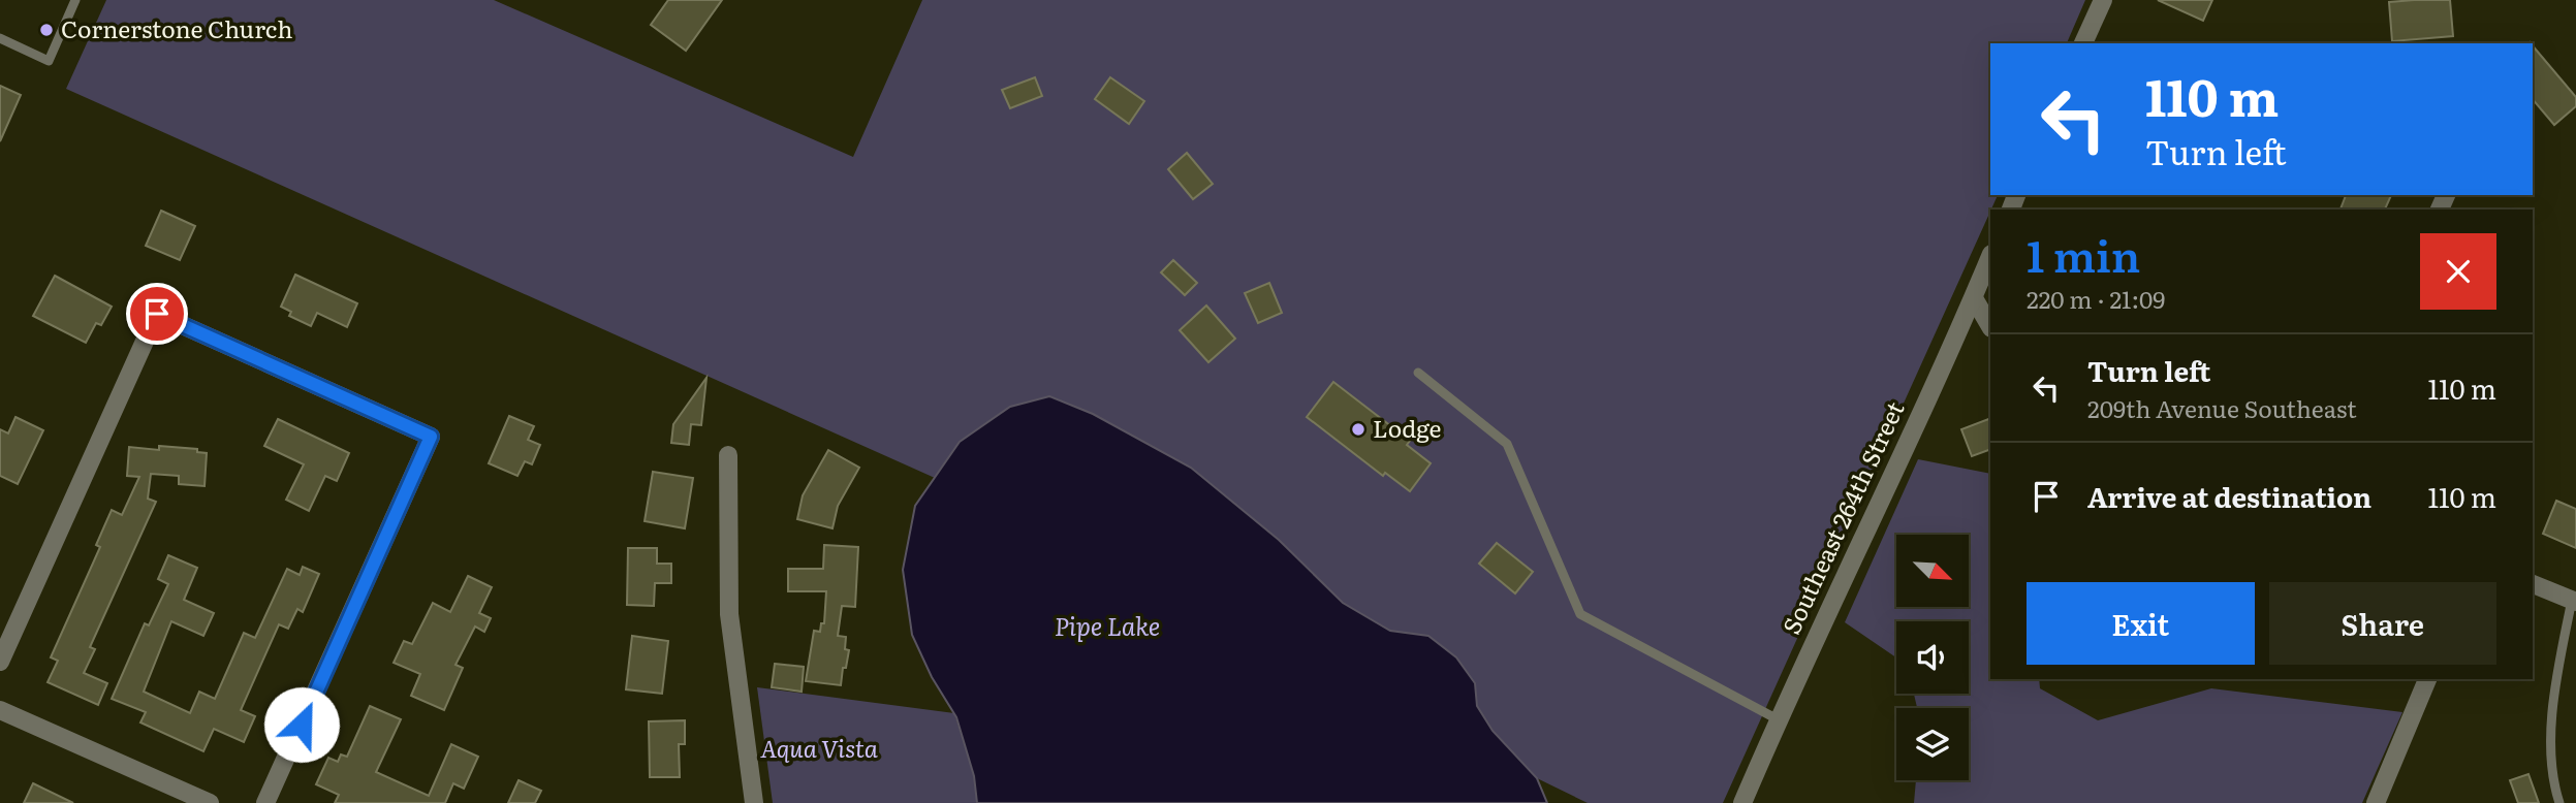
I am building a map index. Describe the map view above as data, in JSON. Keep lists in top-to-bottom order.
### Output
{
  "streets": {
    "street": ["Southeast 264th Street"]
  },
  "water": ["Pipe Lake"],
  "parks": ["Aqua Vista"],
  "places": ["Cornerstone Church", "Lodge"],
  "north": "bottom right",
  "page": {
    "turn": ["110 m", "Turn left"],
    "heading": ["1 min", "220 m · 21:09"],
    "list": [
      {
        "name": "Turn left",
        "note": "209th Avenue Southeast",
        "value": "110 m"
      },
      {
        "name": "Arrive at destination",
        "value": "110 m"
      }
    ],
    "buttons": ["Exit", "Share"]
  }
}
